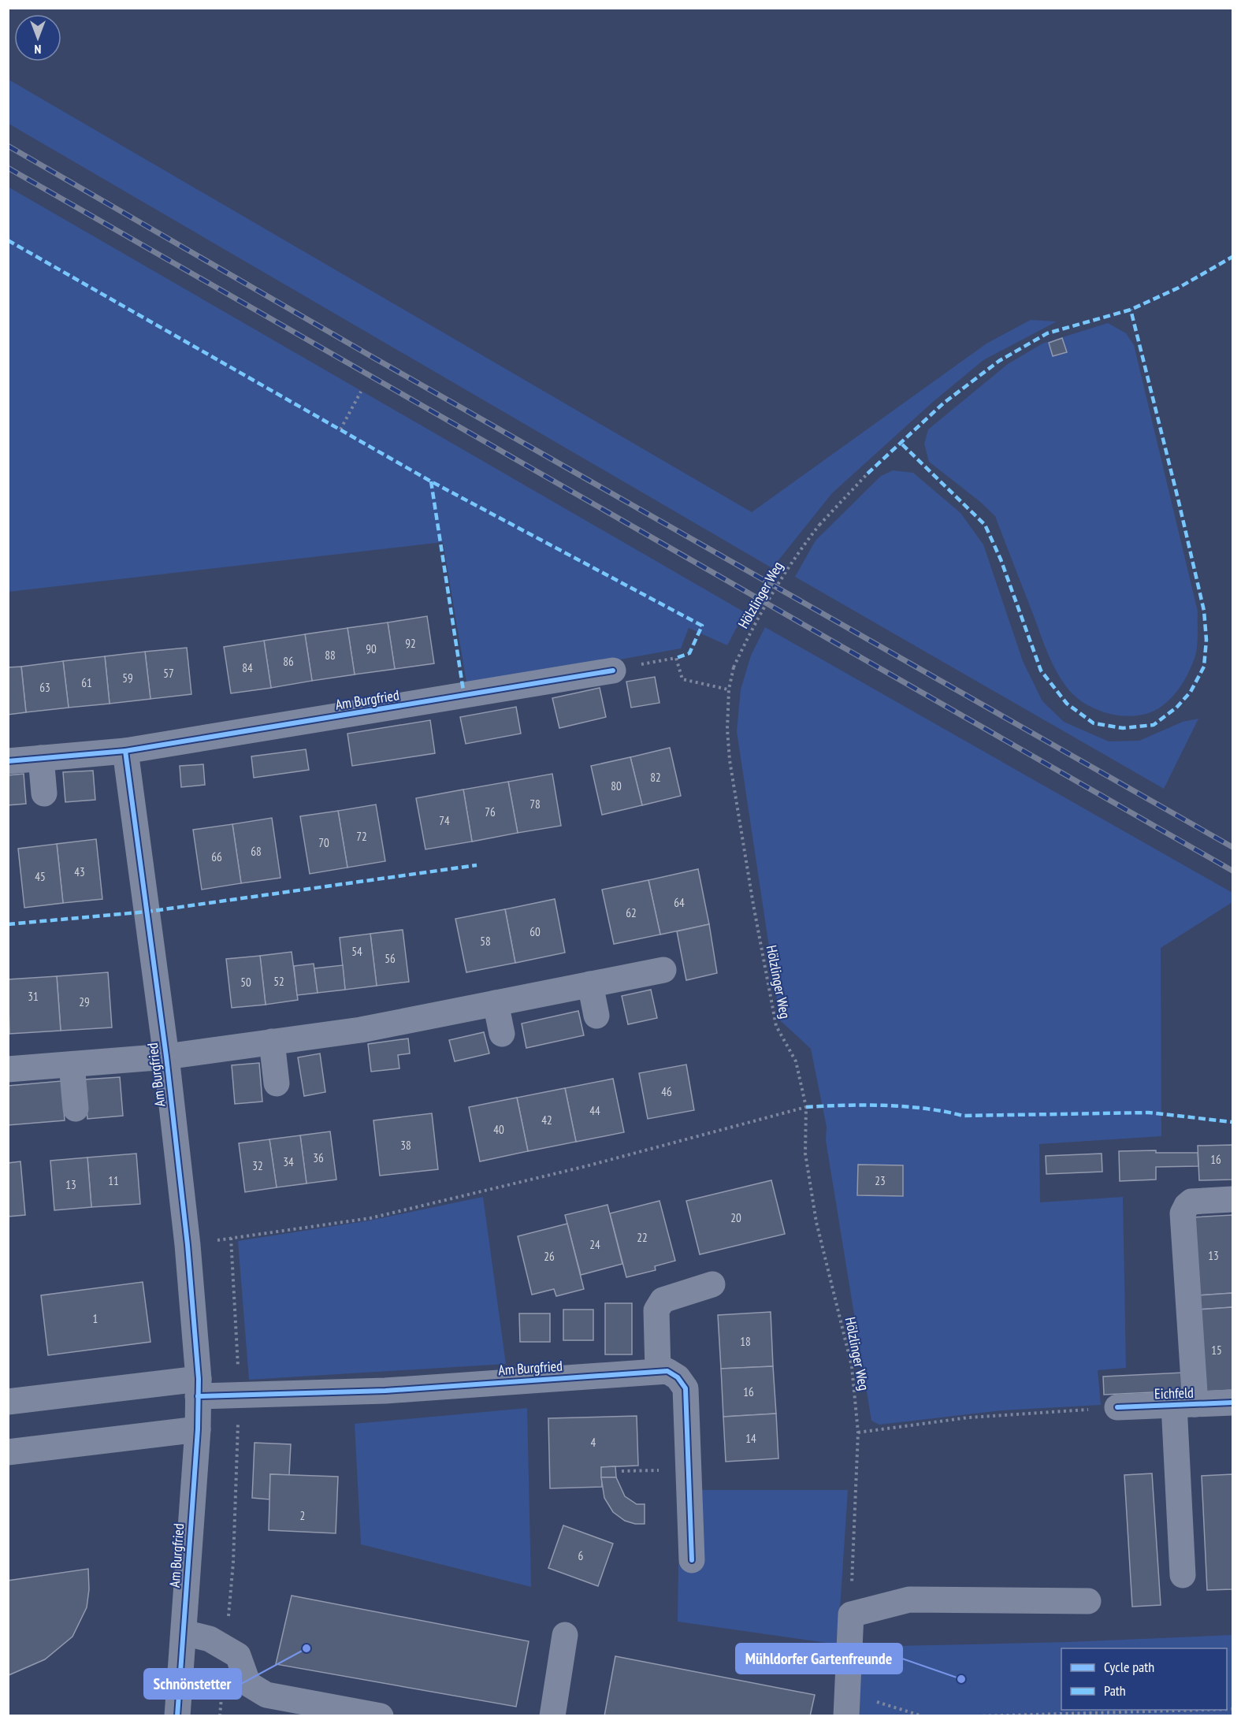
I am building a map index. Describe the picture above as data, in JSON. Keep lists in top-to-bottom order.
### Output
{
  "streets": {
    "street": ["Am Burgfried", "Eichfeld"],
    "path": ["Hölzlinger Weg"]
  },
  "places": ["Schnönstetter", "Mühldorfer Gartenfreunde"],
  "house_numbers": [
    "92",
    "90",
    "88",
    "86",
    "84",
    "57",
    "59",
    "61",
    "63",
    "82",
    "80",
    "78",
    "76",
    "74",
    "72",
    "70",
    "68",
    "66",
    "43",
    "45",
    "64",
    "62",
    "60",
    "58",
    "54",
    "56",
    "52",
    "50",
    "31",
    "29",
    "46",
    "44",
    "42",
    "40",
    "38",
    "36",
    "16",
    "34",
    "32",
    "11",
    "23",
    "13",
    "20",
    "22",
    "24",
    "13",
    "26",
    "1",
    "18",
    "15",
    "16",
    "14",
    "4",
    "2",
    "6"
  ],
  "legend": ["Cycle path", "Path"],
  "north": "bottom"
}
